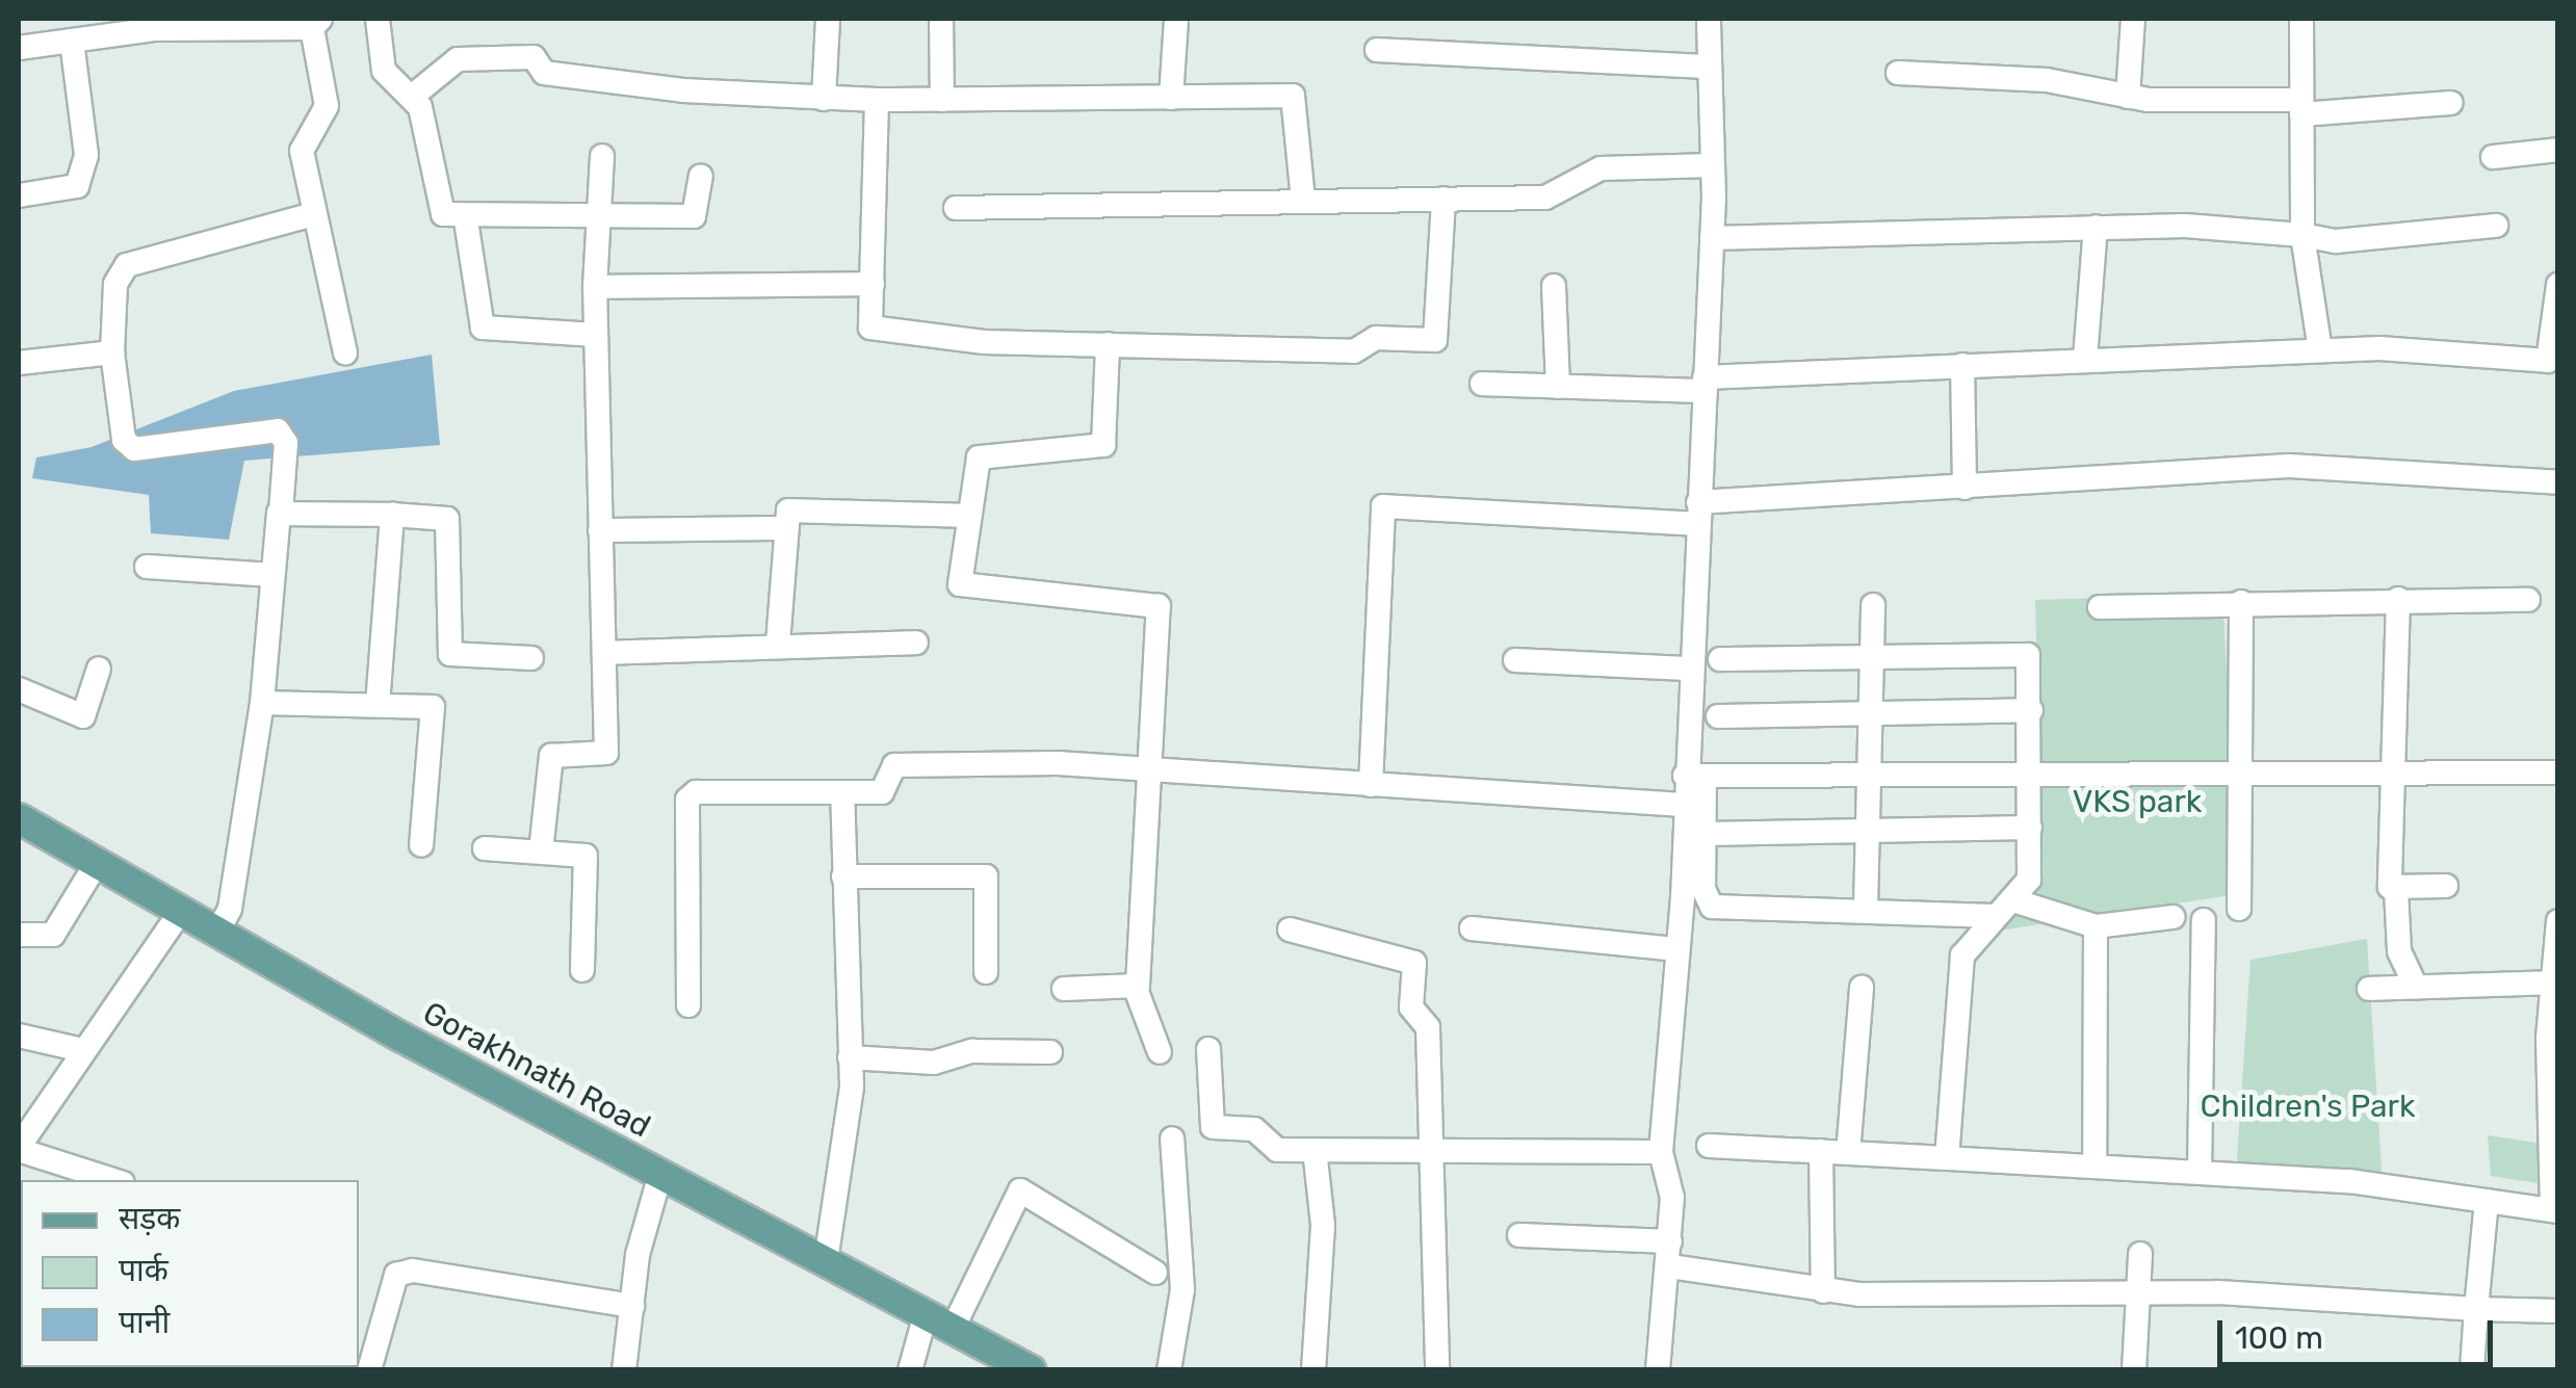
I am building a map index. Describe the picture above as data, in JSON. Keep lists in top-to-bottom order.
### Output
{
  "streets": {
    "main road": ["Gorakhnath Road"]
  },
  "parks": ["VKS park", "Children's Park"],
  "legend": ["सड़क", "पार्क", "पानी"],
  "scale_bar": "100 m"
}
